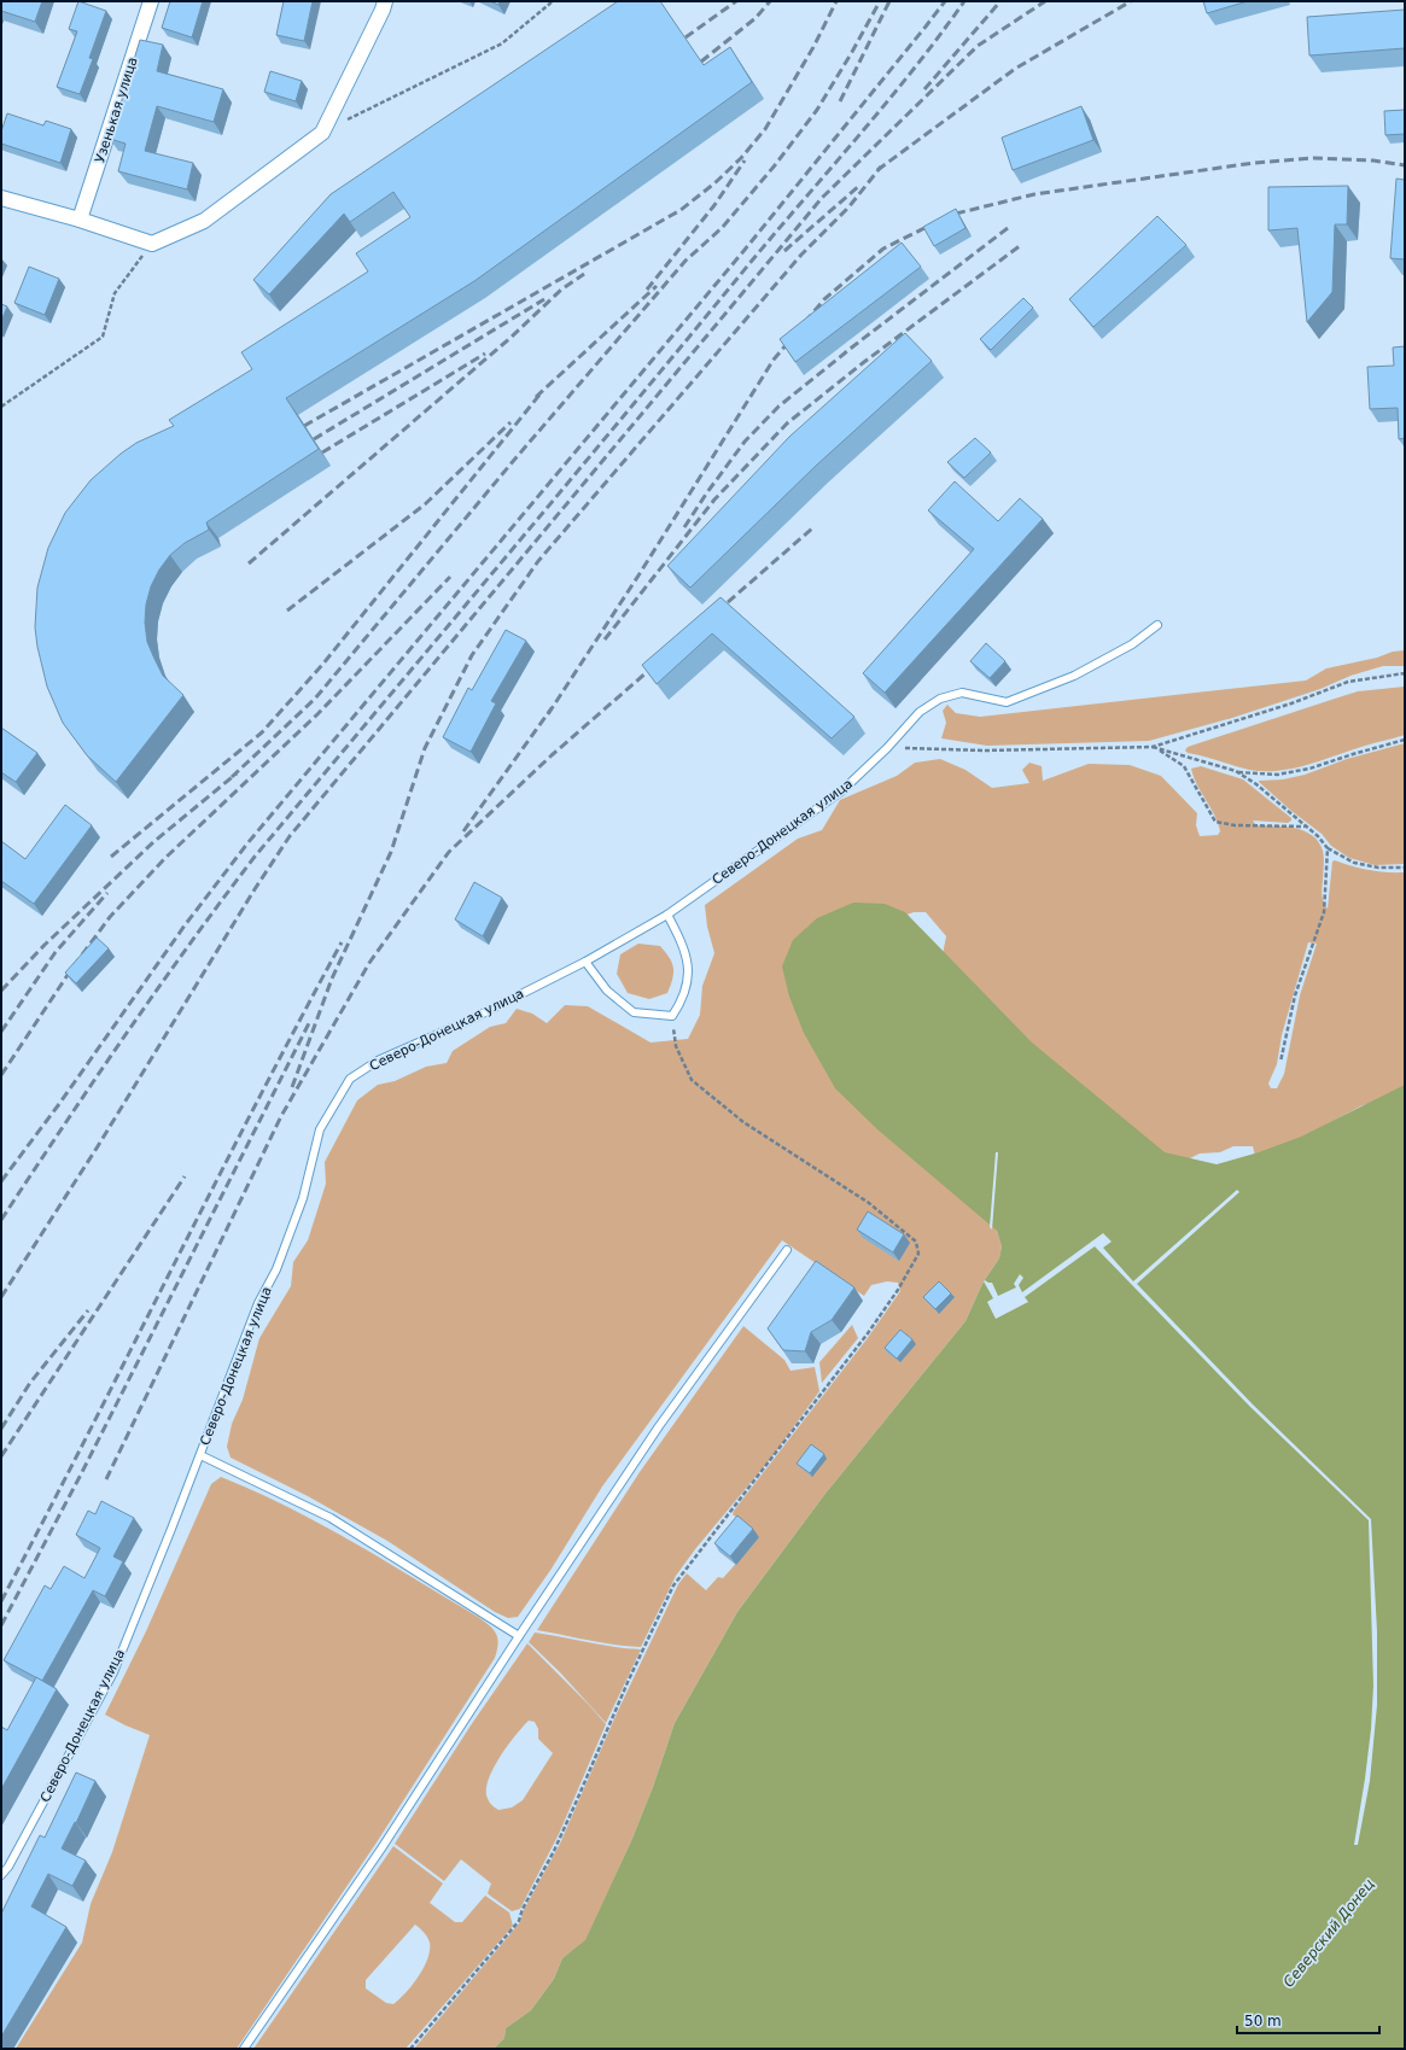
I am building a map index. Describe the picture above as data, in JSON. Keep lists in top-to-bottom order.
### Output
{
  "streets": {
    "street": ["Узенькая улица"],
    "lane": ["Северо-Донецкая улица"]
  },
  "water": ["Северский Донец"],
  "scale_bar": "50 m"
}
